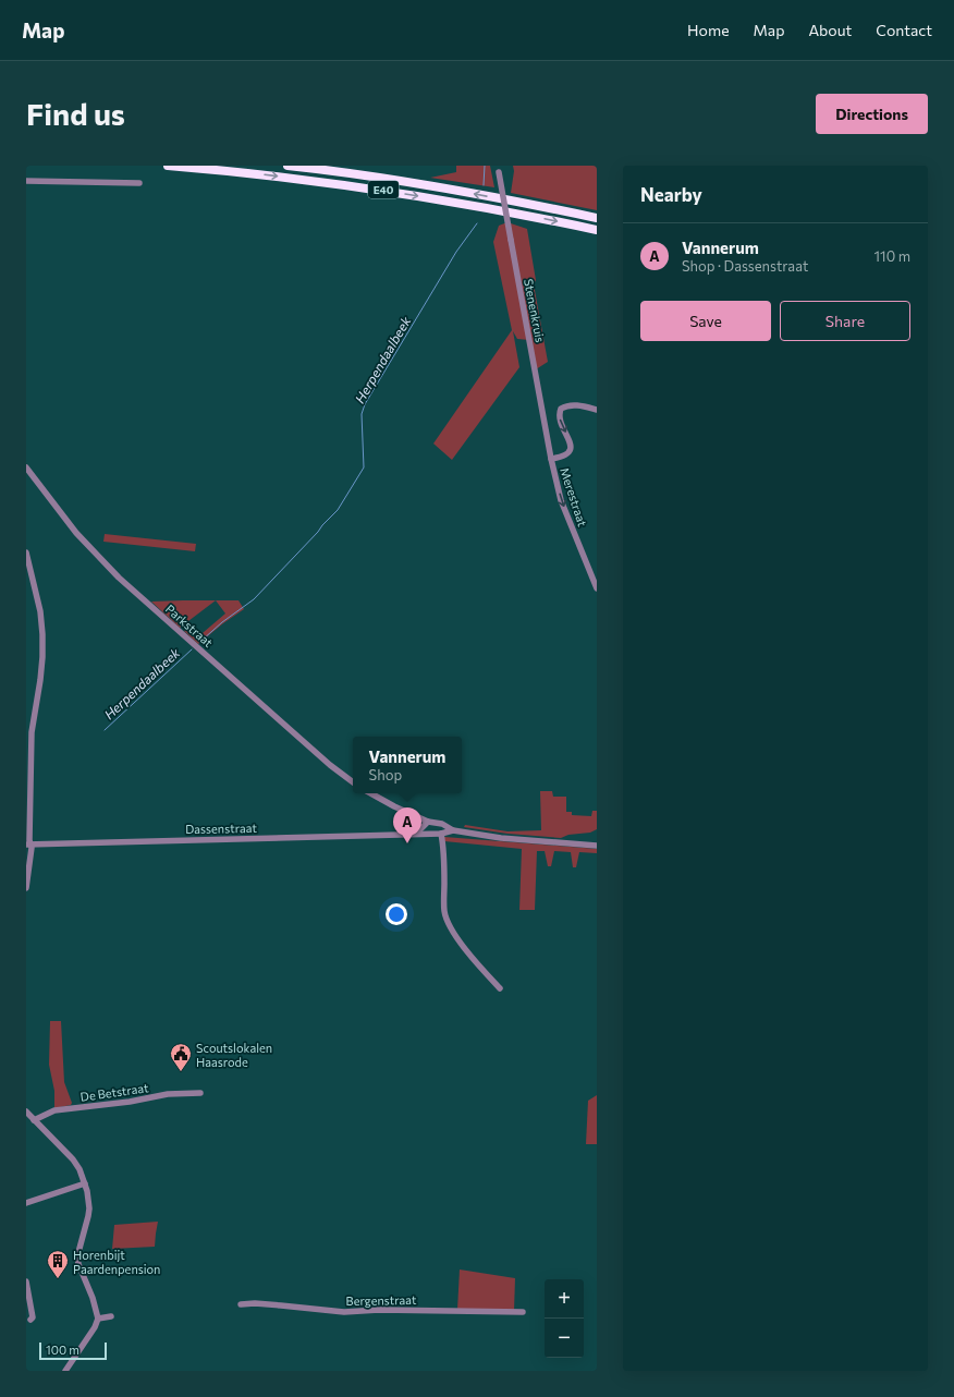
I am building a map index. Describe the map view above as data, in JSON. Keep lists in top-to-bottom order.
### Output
{
  "streets": {
    "highway": ["E40"],
    "street": [
      "Stenenkruis",
      "Merestraat",
      "Parkstraat",
      "Dassenstraat",
      "De Betstraat",
      "Bergenstraat"
    ]
  },
  "crossings": [
    ["Stenenkruis", "Merestraat"]
  ],
  "one_way": ["Merestraat"],
  "water": ["Herpendaalbeek"],
  "places": {
    "public building": ["Scoutslokalen Haasrode"],
    "building": ["Horenbijt Paardenpension"]
  },
  "scale_bar": "100 m",
  "page": {
    "header": "Map",
    "nav": [
      "Home",
      "Map",
      "About",
      "Contact"
    ],
    "buttons": [
      "Directions",
      ["Save", "Share"]
    ],
    "title": "Find us",
    "heading": "Nearby",
    "list": [
      {
        "mark": "A",
        "name": "Vannerum",
        "note": "Shop · Dassenstraat",
        "value": "110 m"
      }
    ],
    "popup": ["Vannerum", "Shop"],
    "pins": "A",
    "map_buttons": ["+", "−"],
    "scale": "100 m"
  }
}
